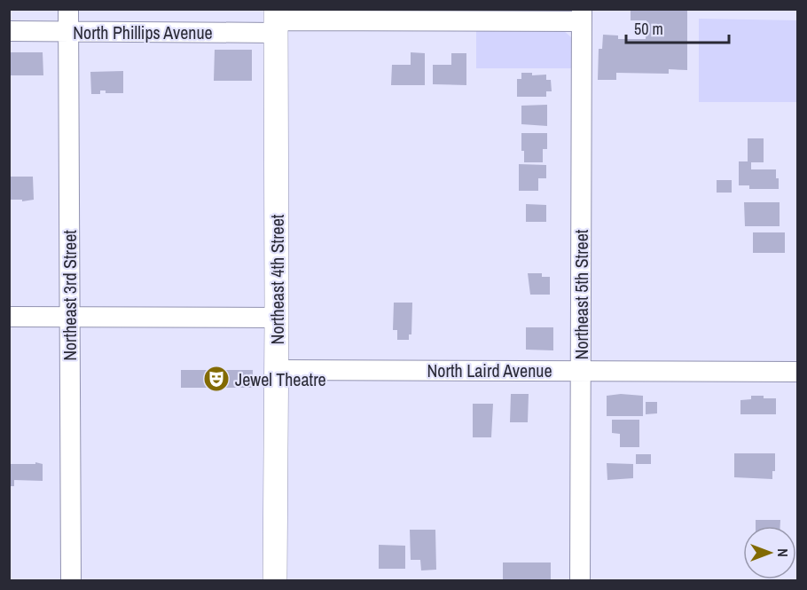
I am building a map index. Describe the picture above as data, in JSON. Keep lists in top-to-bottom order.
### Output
{
  "streets": {
    "main road": ["Northeast 4th Street"],
    "street": [
      "North Phillips Avenue",
      "Northeast 5th Street",
      "Northeast 3rd Street",
      "North Laird Avenue"
    ]
  },
  "crossings": [
    ["North Phillips Avenue", "Northeast 4th Street"],
    ["North Phillips Avenue", "Northeast 5th Street"],
    ["North Phillips Avenue", "Northeast 3rd Street"],
    ["Northeast 4th Street", "North Laird Avenue"],
    ["Northeast 5th Street", "North Laird Avenue"]
  ],
  "places": {
    "theatre": ["Jewel Theatre"]
  },
  "scale_bar": "50 m",
  "north": "right"
}
